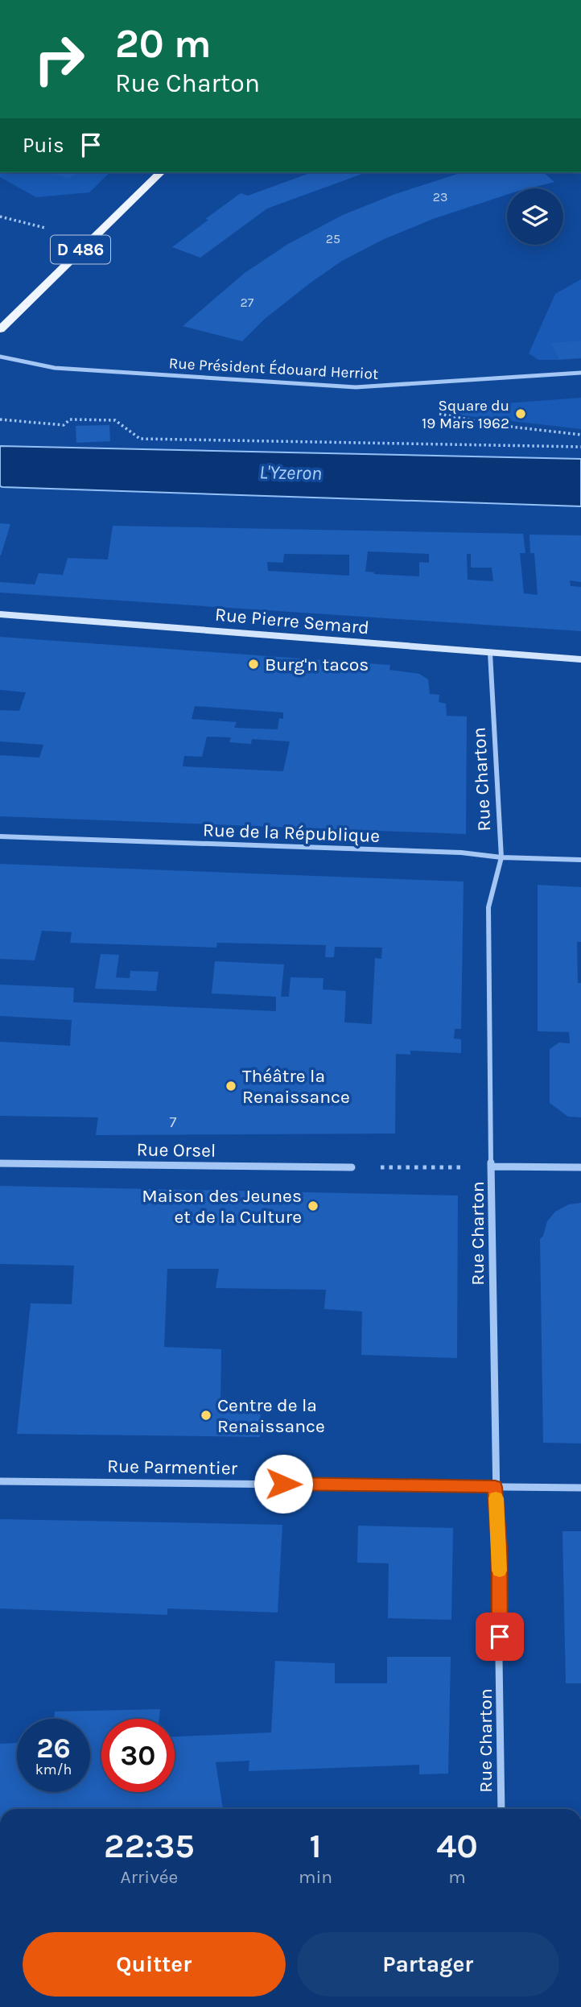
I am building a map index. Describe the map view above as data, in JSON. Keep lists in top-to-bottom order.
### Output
{
  "streets": {
    "main road": ["D 486", "Rue Pierre Semard"],
    "street": [
      "Rue Président Édouard Herriot",
      "Rue Charton",
      "Rue de la République",
      "Rue Orsel",
      "Rue Parmentier"
    ]
  },
  "crossings": [
    ["Rue Pierre Semard", "Rue Charton"],
    ["Rue Charton", "Rue de la République"],
    ["Rue Charton", "Rue Parmentier"]
  ],
  "water": ["L'Yzeron"],
  "places": [
    "Square du 19 Mars 1962",
    "Burg'n tacos",
    "Théâtre la Renaissance",
    "Maison des Jeunes et de la Culture",
    "Centre de la Renaissance"
  ],
  "house_numbers": [
    "23",
    "25",
    "27",
    "7"
  ],
  "page": {
    "turn": ["20 m", "Rue Charton"],
    "then": "Puis",
    "speed": "26 km/h",
    "limit": "30",
    "eta": [
      "22:35",
      "Arrivée",
      "1",
      "min",
      "40",
      "m"
    ],
    "buttons": ["Quitter", "Partager"]
  }
}
